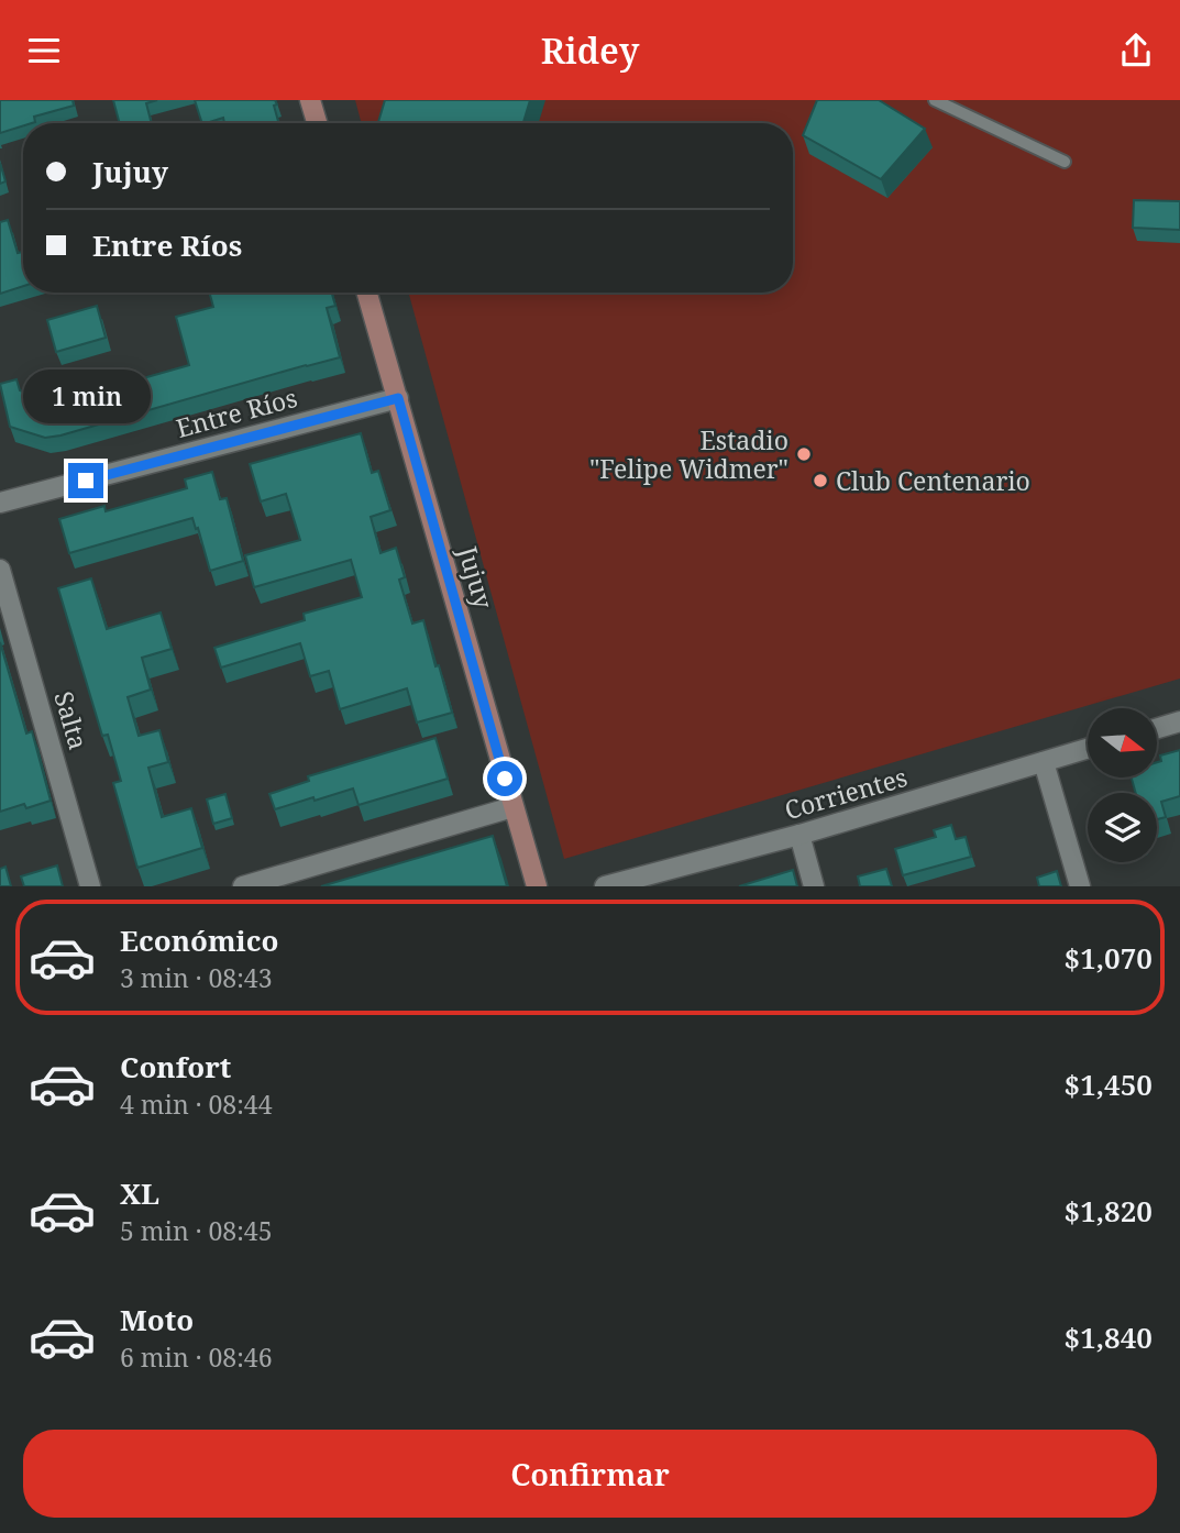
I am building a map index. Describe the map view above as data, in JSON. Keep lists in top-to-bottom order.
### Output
{
  "streets": {
    "main road": ["Jujuy"],
    "street": ["Entre Ríos", "Salta", "Corrientes"]
  },
  "crossings": [
    ["Entre Ríos", "Jujuy"]
  ],
  "places": ["Estadio \"Felipe Widmer\"", "Club Centenario"],
  "north": "right",
  "page": {
    "header": "Ridey",
    "banner": ["Jujuy", "Entre Ríos"],
    "bubble": "1 min",
    "list": [
      {
        "name": "Económico",
        "note": "3 min · 08:43",
        "value": "$1,070"
      },
      {
        "name": "Confort",
        "note": "4 min · 08:44",
        "value": "$1,450"
      },
      {
        "name": "XL",
        "note": "5 min · 08:45",
        "value": "$1,820"
      },
      {
        "name": "Moto",
        "note": "6 min · 08:46",
        "value": "$1,840"
      }
    ],
    "buttons": "Confirmar"
  }
}
